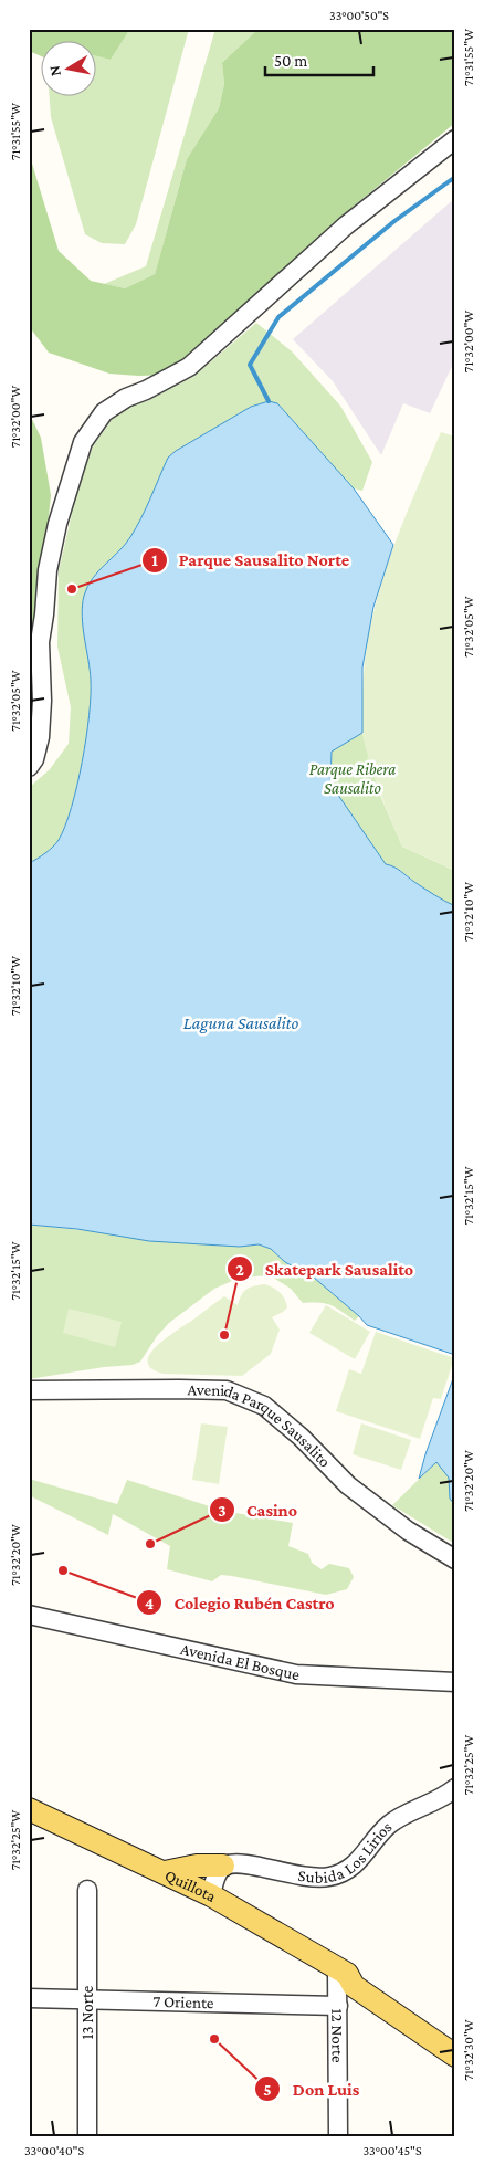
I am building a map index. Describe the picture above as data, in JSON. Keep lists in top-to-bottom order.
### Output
{
  "streets": {
    "main road": ["Quillota"],
    "street": [
      "Avenida Parque Sausalito",
      "Avenida El Bosque",
      "Subida Los Lirios",
      "7 Oriente",
      "13 Norte",
      "12 Norte"
    ]
  },
  "crossings": [
    ["Quillota", "12 Norte"],
    ["7 Oriente", "13 Norte"],
    ["7 Oriente", "12 Norte"]
  ],
  "water": ["Laguna Sausalito"],
  "parks": ["Parque Ribera Sausalito"],
  "places": [
    "Parque Sausalito Norte",
    "Skatepark Sausalito",
    "Casino",
    "Colegio Rubén Castro",
    "Don Luis"
  ],
  "scale_bar": "50 m",
  "north": "left",
  "coordinates": [
    "33°00'50\"S",
    "71°31'55\"W",
    "71°32'00\"W",
    "71°32'05\"W",
    "71°32'10\"W",
    "71°32'15\"W",
    "71°32'20\"W",
    "71°32'25\"W",
    "71°32'30\"W",
    "33°00'40\"S",
    "33°00'45\"S"
  ]
}
